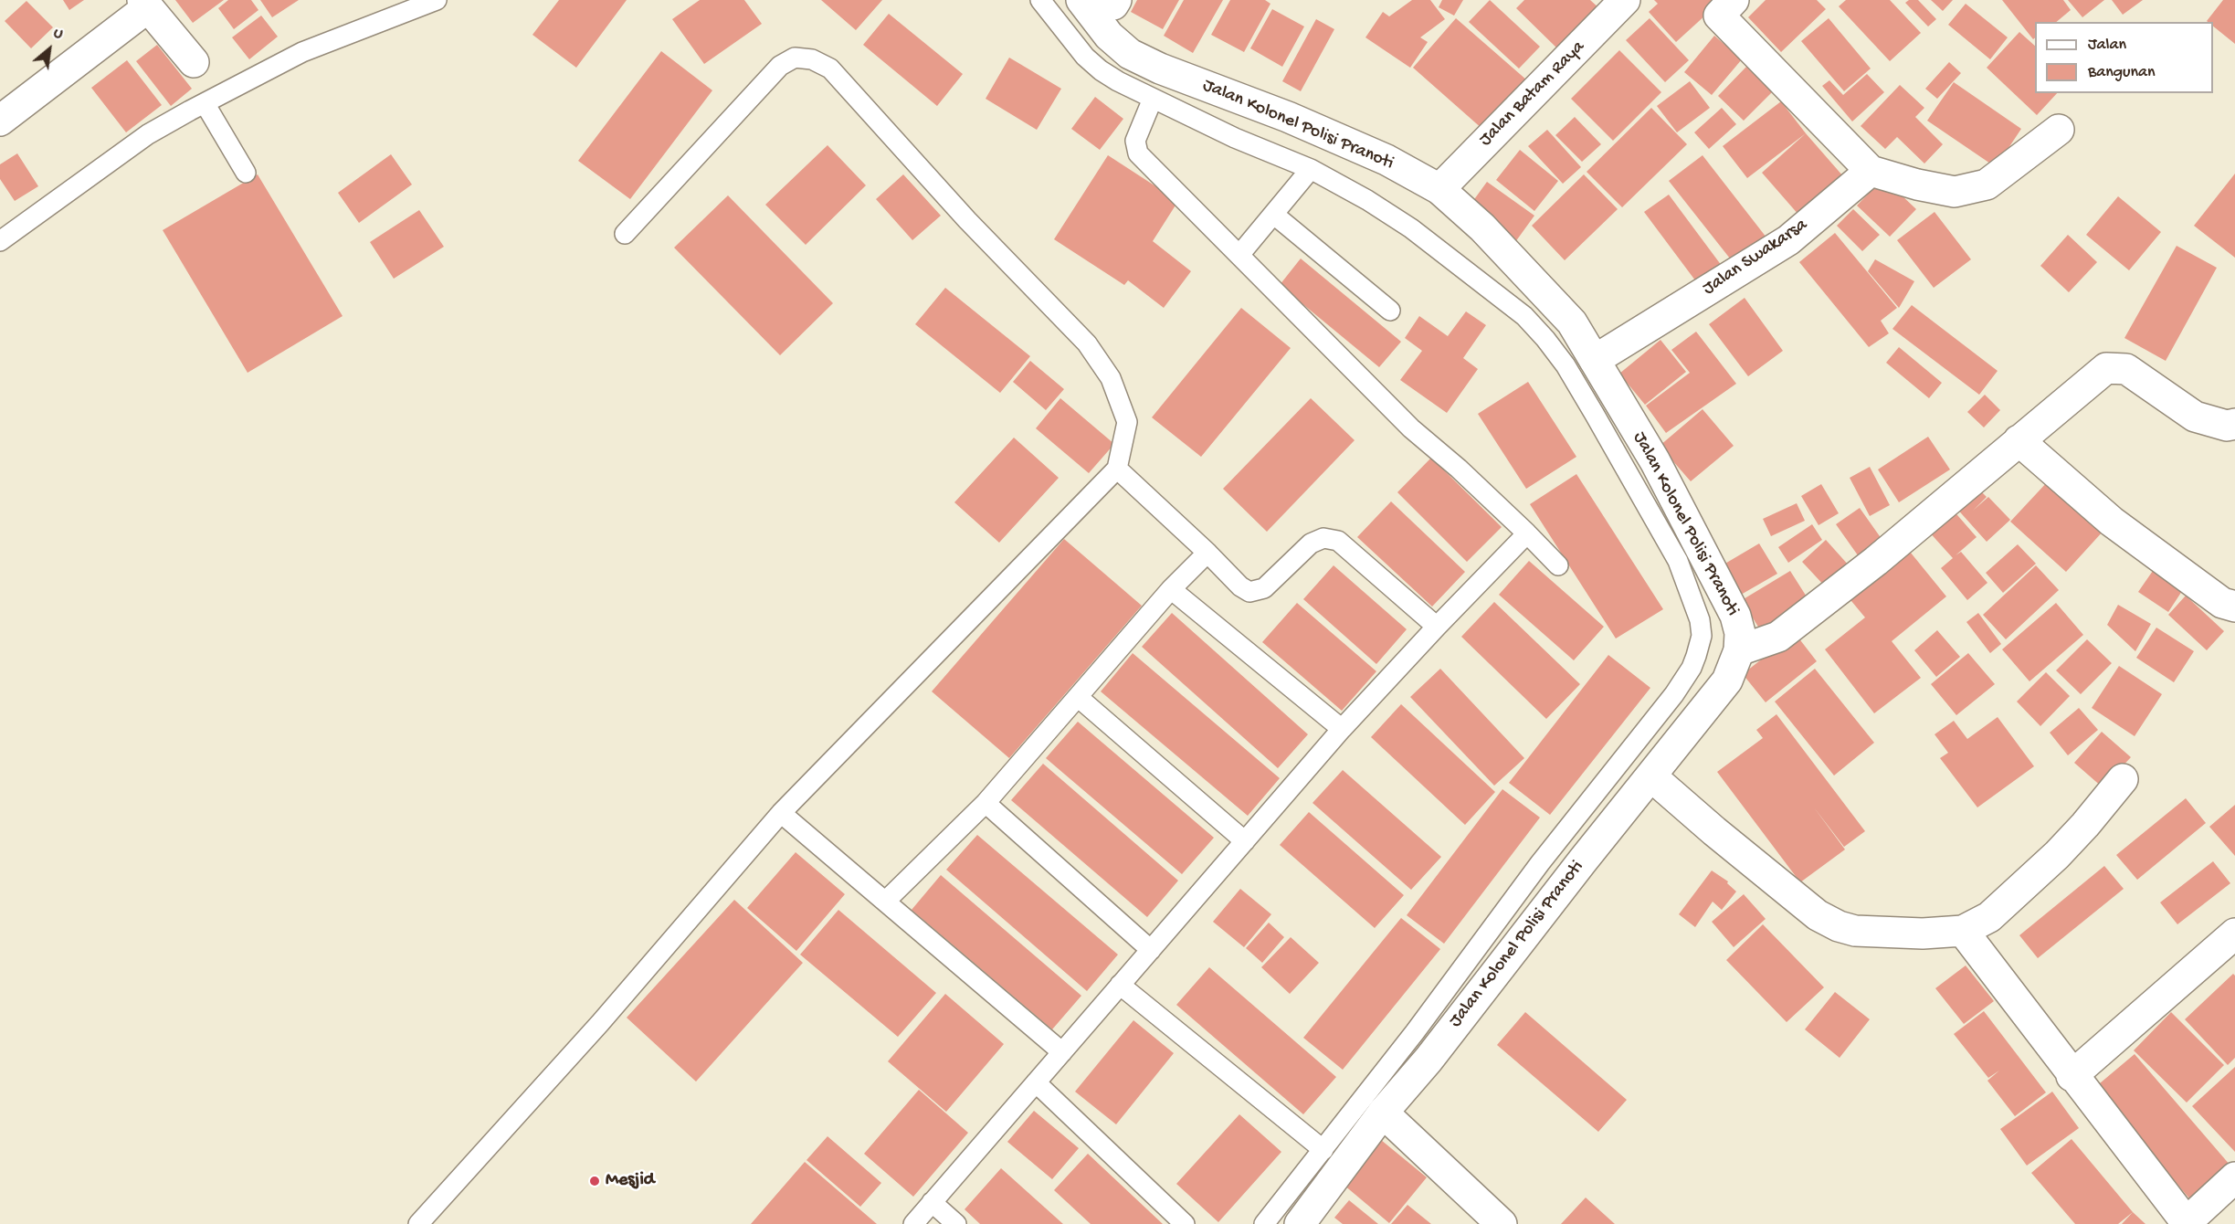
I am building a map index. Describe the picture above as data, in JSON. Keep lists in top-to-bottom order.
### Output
{
  "streets": {
    "street": ["Jalan Batam Raya", "Jalan Kolonel Polisi Pranoti", "Jalan Swakarsa"]
  },
  "crossings": [
    ["Jalan Batam Raya", "Jalan Kolonel Polisi Pranoti"],
    ["Jalan Kolonel Polisi Pranoti", "Jalan Swakarsa"]
  ],
  "places": ["Mesjid"],
  "legend": ["Jalan", "Bangunan"],
  "north": "top right"
}
